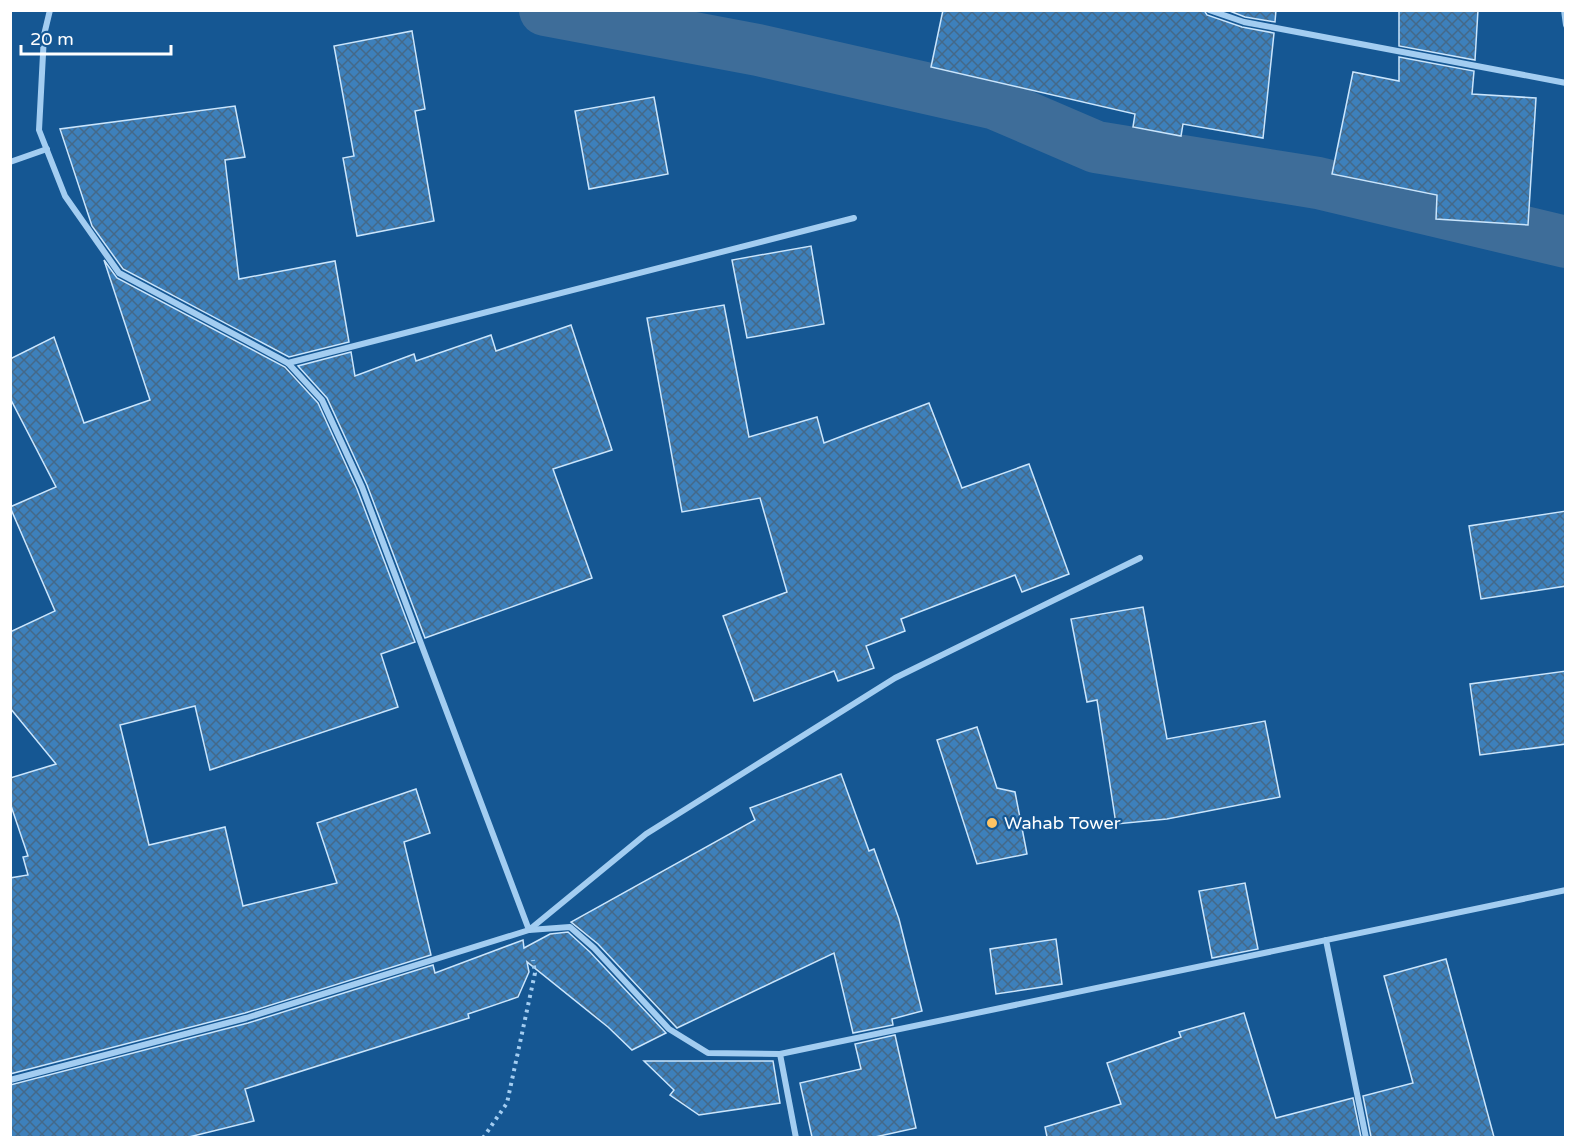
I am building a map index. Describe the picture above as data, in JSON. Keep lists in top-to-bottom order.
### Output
{
  "places": ["Wahab Tower"],
  "scale_bar": "20 m"
}
